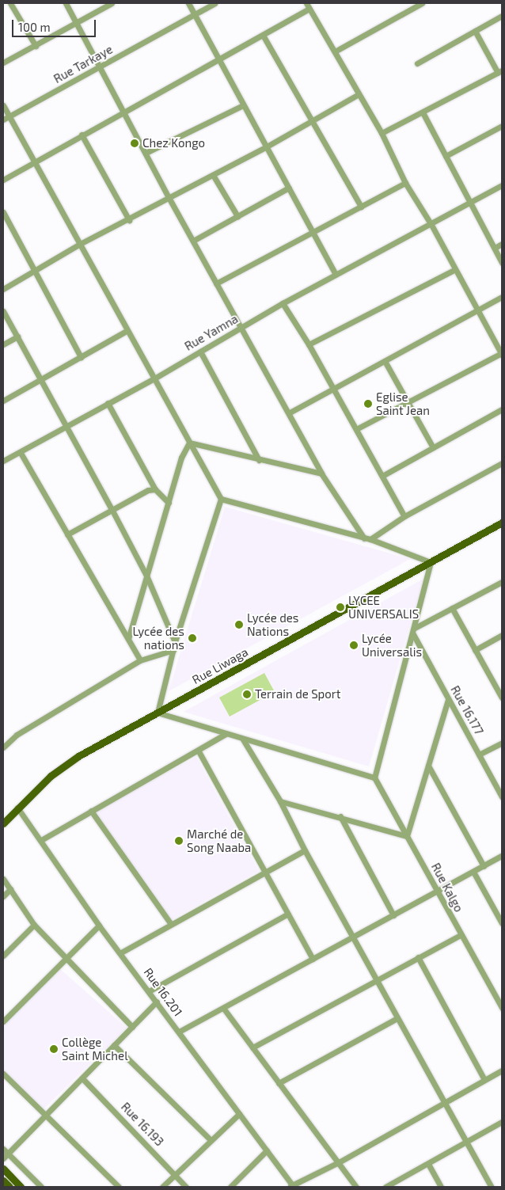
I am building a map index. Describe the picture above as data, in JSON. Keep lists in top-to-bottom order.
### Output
{
  "streets": {
    "main road": ["Rue Liwaga"],
    "street": [
      "Rue Tarkaye",
      "Rue Yamna",
      "Rue 16.177",
      "Rue Kalgo",
      "Rue 16.201",
      "Rue 16.193"
    ]
  },
  "crossings": [
    ["Rue Liwaga", "Rue 16.201"]
  ],
  "places": [
    "Chez Kongo",
    "Eglise Saint Jean",
    "LYCEE UNIVERSALIS",
    "Lycée des Nations",
    "Lycée des nations",
    "Lycée Universalis",
    "Terrain de Sport",
    "Marché de Song Naaba",
    "Collège Saint Michel"
  ],
  "scale_bar": "100 m"
}
